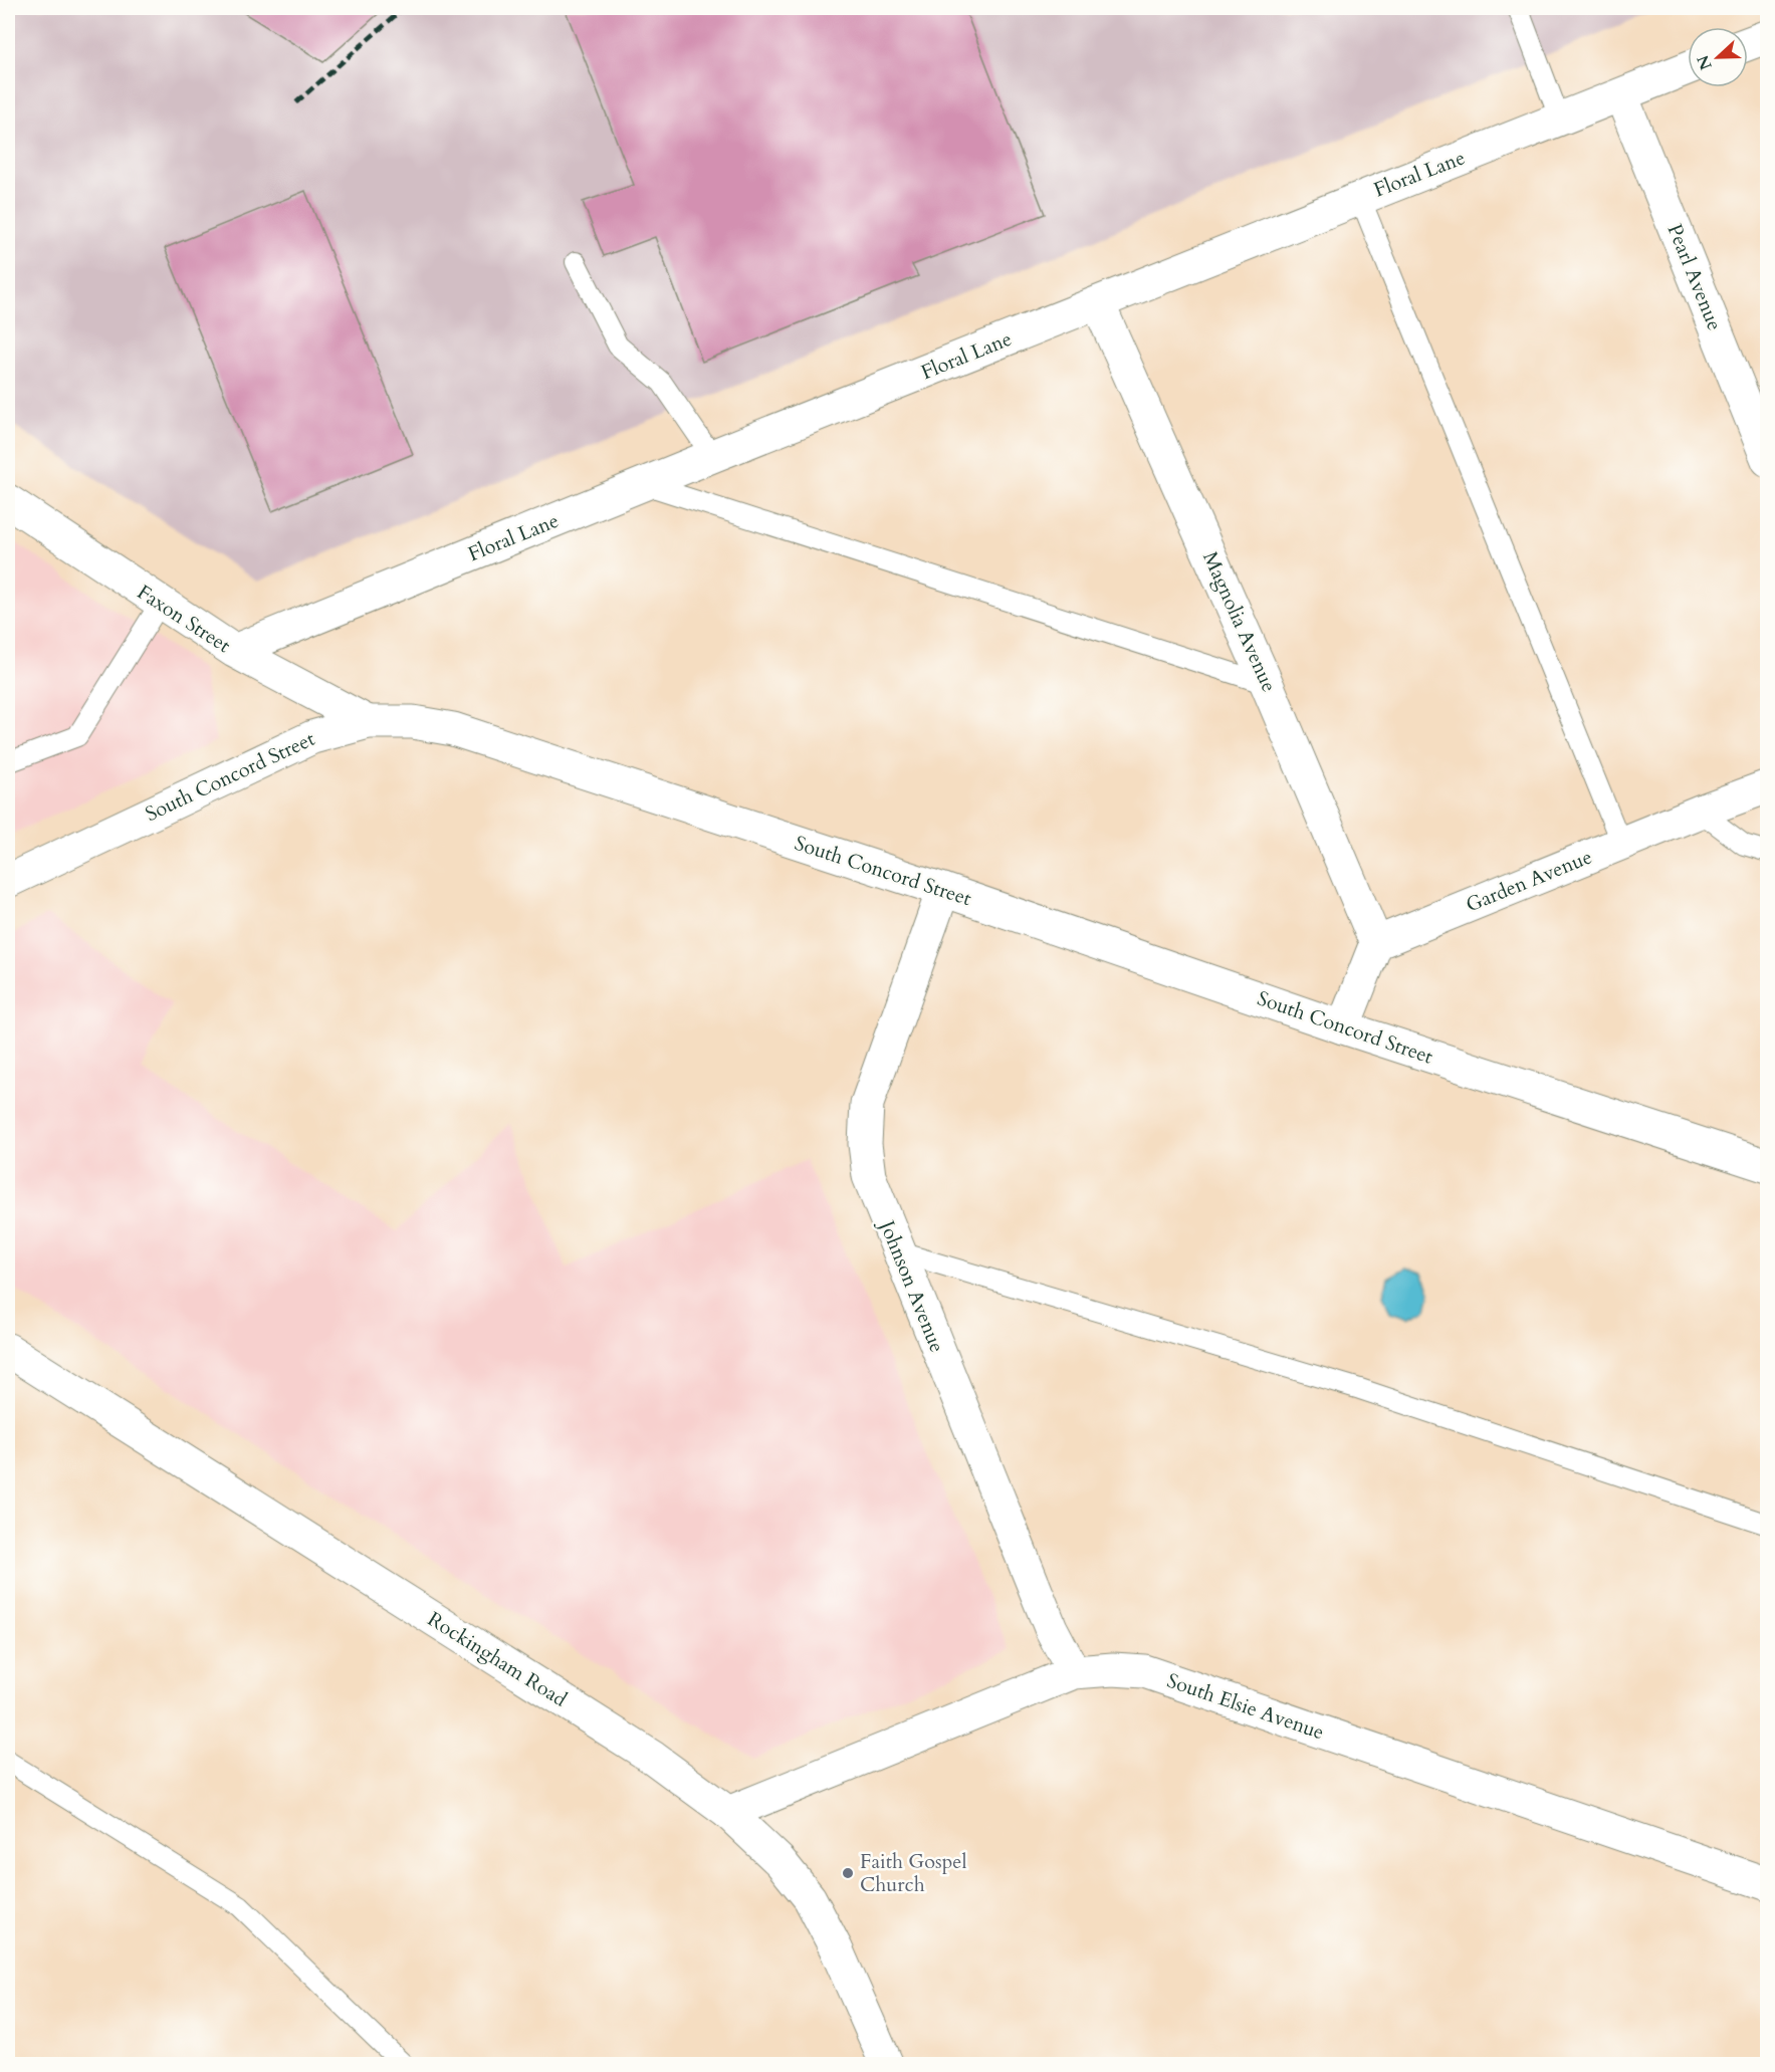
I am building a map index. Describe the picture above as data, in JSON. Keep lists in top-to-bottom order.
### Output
{
  "streets": {
    "street": [
      "Floral Lane",
      "Pearl Avenue",
      "Faxon Street",
      "Magnolia Avenue",
      "South Concord Street",
      "Garden Avenue",
      "Johnson Avenue",
      "Rockingham Road",
      "South Elsie Avenue"
    ]
  },
  "crossings": [
    ["Floral Lane", "Pearl Avenue"],
    ["Floral Lane", "Faxon Street"],
    ["Floral Lane", "Magnolia Avenue"],
    ["Faxon Street", "South Concord Street"],
    ["Magnolia Avenue", "Garden Avenue"],
    ["South Concord Street", "Johnson Avenue"],
    ["Johnson Avenue", "South Elsie Avenue"],
    ["Rockingham Road", "South Elsie Avenue"]
  ],
  "places": ["Faith Gospel Church"],
  "north": "left"
}
